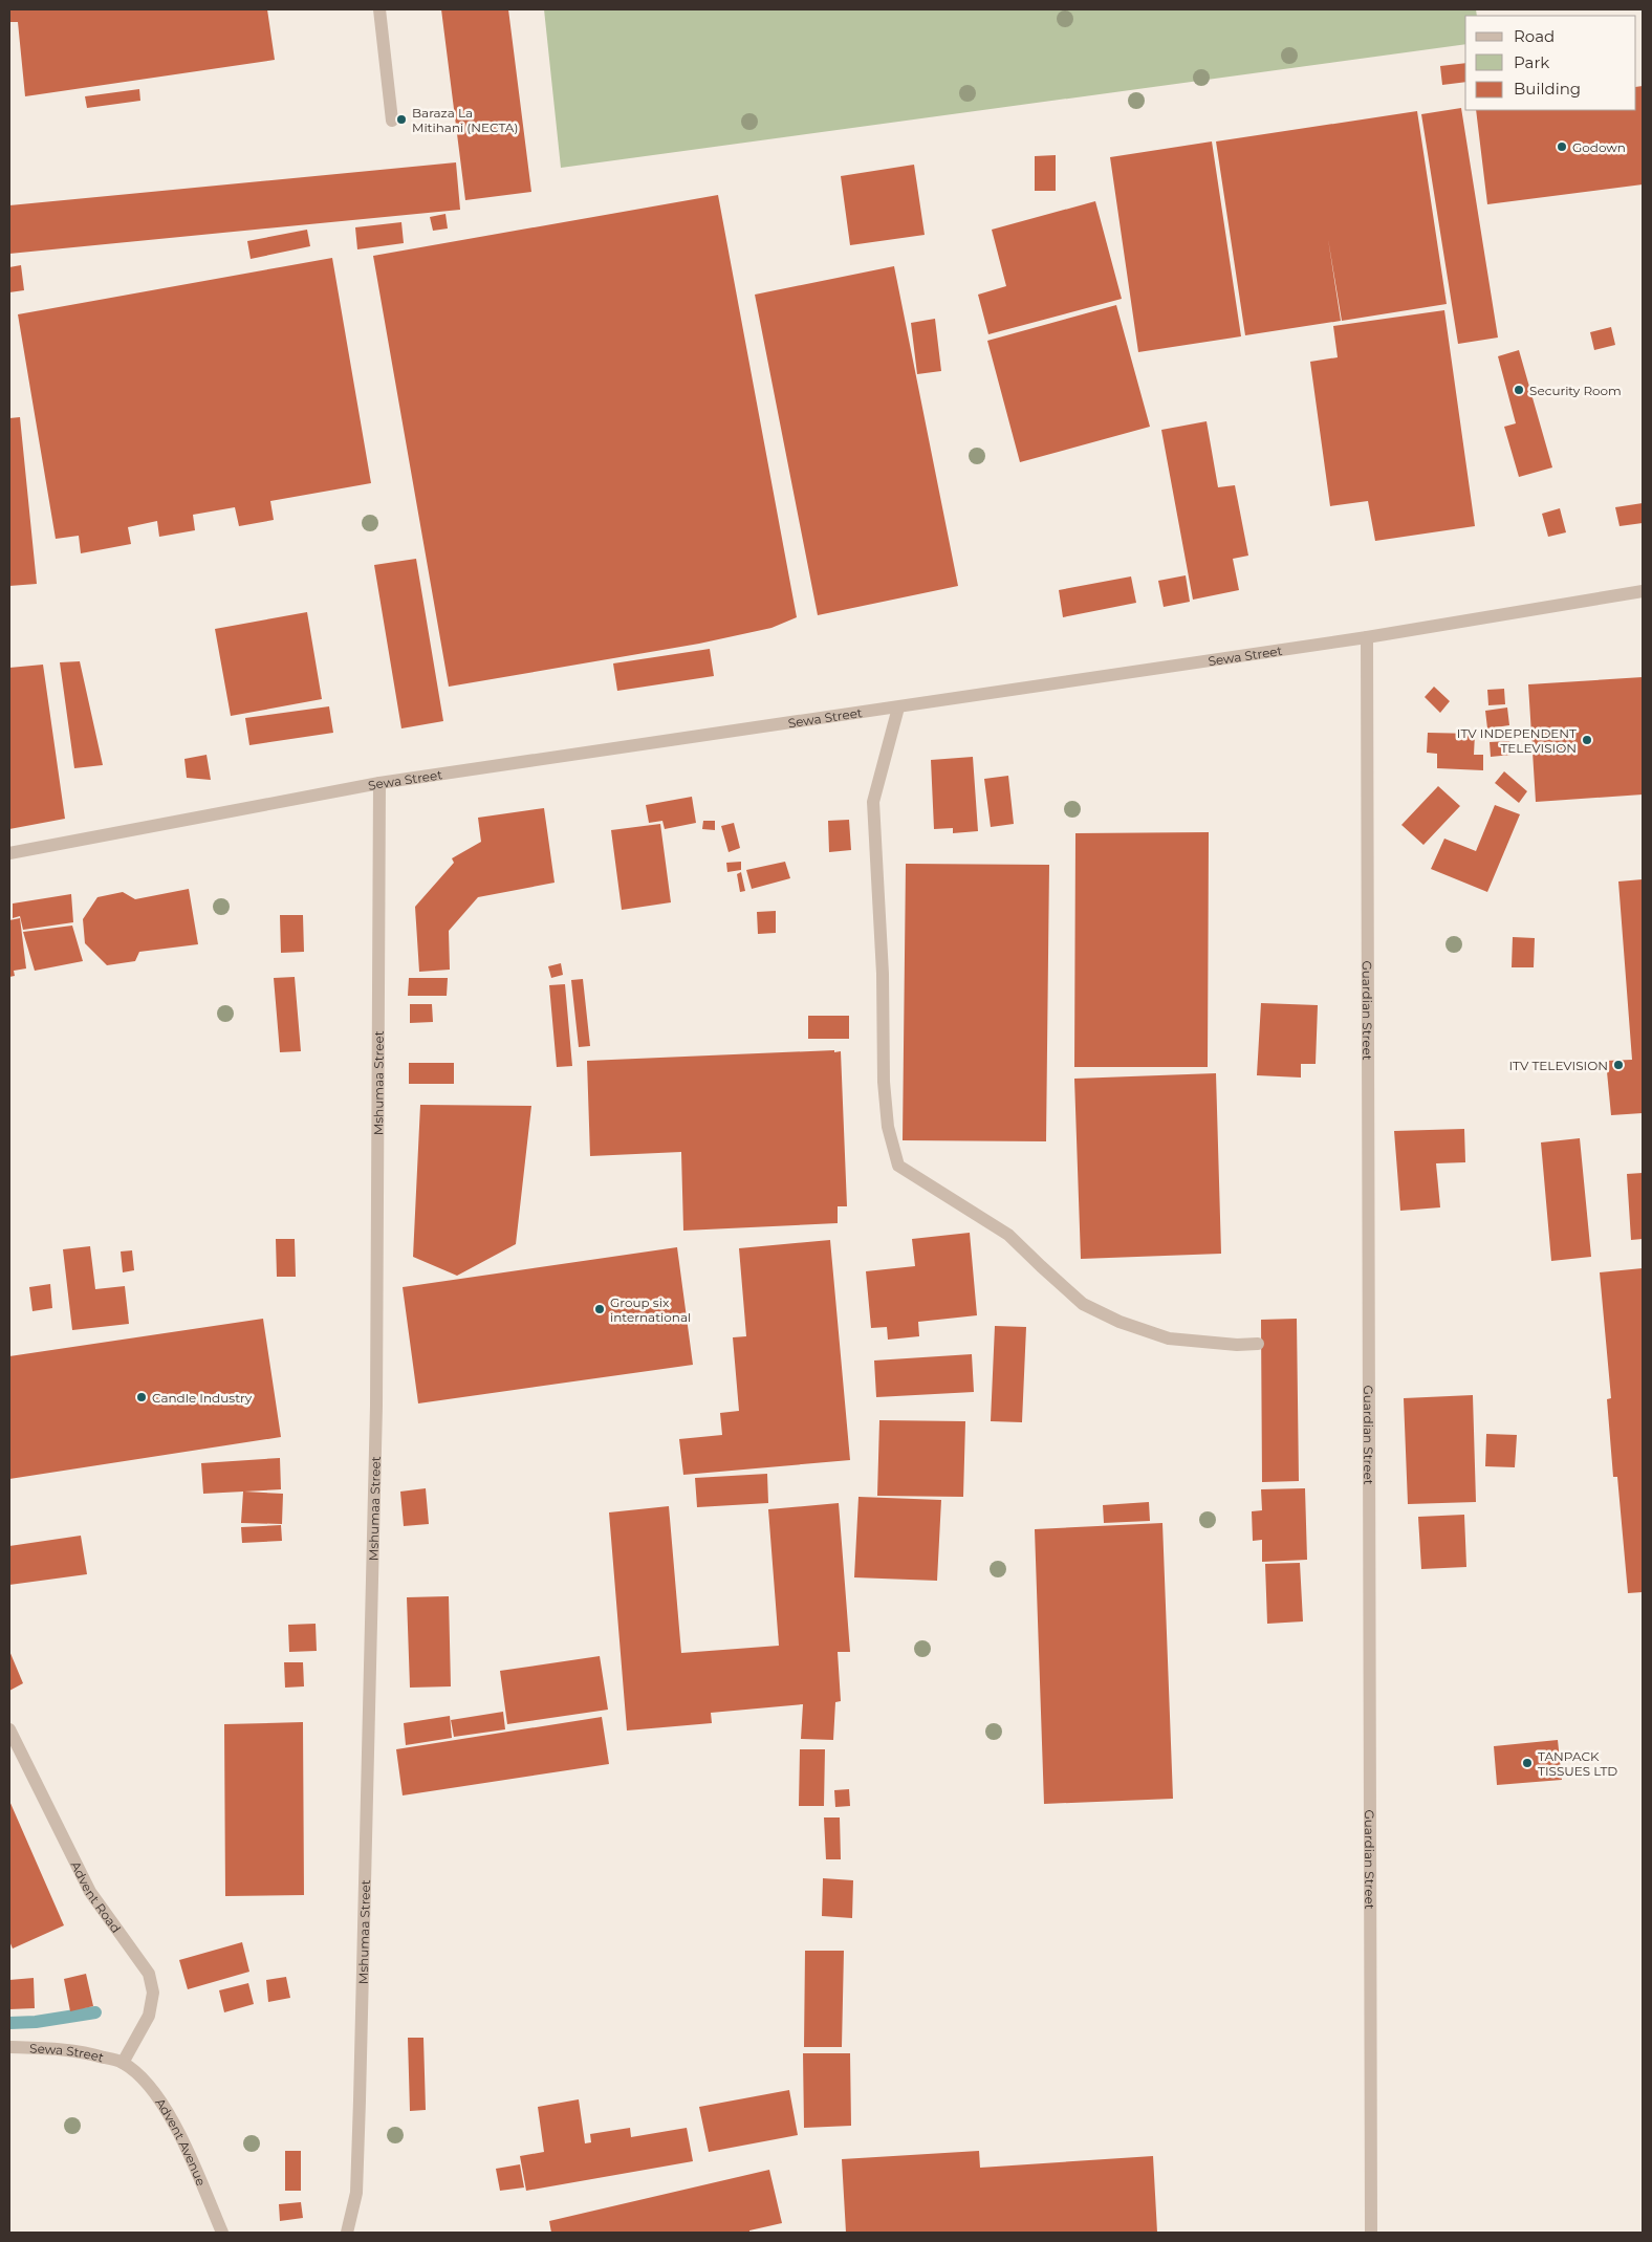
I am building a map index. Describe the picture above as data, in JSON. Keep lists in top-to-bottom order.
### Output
{
  "streets": {
    "street": [
      "Sewa Street",
      "Guardian Street",
      "Mshumaa Street",
      "Advent Road",
      "Advent Avenue"
    ]
  },
  "crossings": [
    ["Sewa Street", "Guardian Street"],
    ["Sewa Street", "Mshumaa Street"],
    ["Sewa Street", "Advent Road"],
    ["Sewa Street", "Advent Avenue"],
    ["Advent Road", "Advent Avenue"]
  ],
  "places": [
    "Baraza La Mitihani (NECTA)",
    "Godown",
    "Security Room",
    "ITV INDEPENDENT TELEVISION",
    "ITV TELEVISION",
    "Group six international",
    "Candle Industry",
    "TANPACK TISSUES LTD"
  ],
  "legend": ["Road", "Park", "Building"]
}
